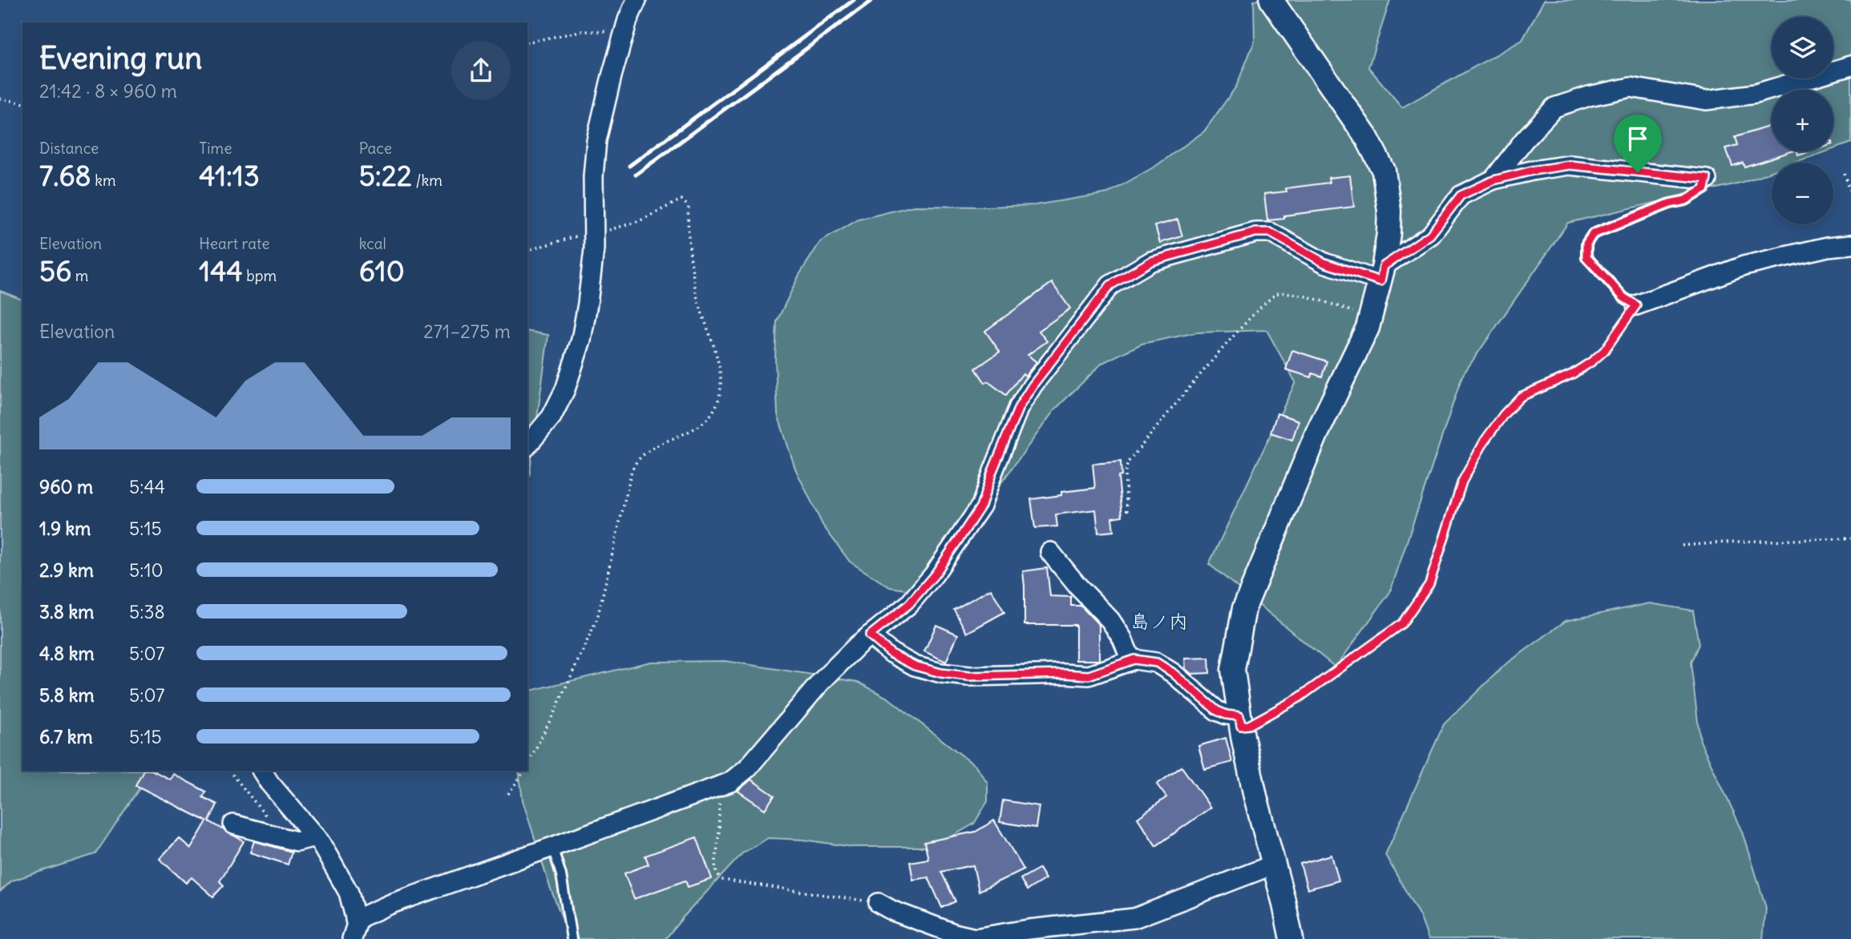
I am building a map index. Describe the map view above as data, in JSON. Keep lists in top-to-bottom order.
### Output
{
  "districts": ["島ノ内"],
  "page": {
    "map_buttons": ["+", "−"],
    "heading": ["Evening run", "21:42 · 8 × 960 m"],
    "stats": [
      ["Distance", "7.68 km"],
      ["Time", "41:13"],
      ["Pace", "5:22 /km"],
      ["Elevation", "56 m"],
      ["Heart rate", "144 bpm"],
      ["kcal", "610"]
    ],
    "chart": ["Elevation", "271–275 m"],
    "list": [
      {
        "name": "960 m",
        "note": "5:44"
      },
      {
        "name": "1.9 km",
        "note": "5:15"
      },
      {
        "name": "2.9 km",
        "note": "5:10"
      },
      {
        "name": "3.8 km",
        "note": "5:38"
      },
      {
        "name": "4.8 km",
        "note": "5:07"
      },
      {
        "name": "5.8 km",
        "note": "5:07"
      },
      {
        "name": "6.7 km",
        "note": "5:15"
      }
    ]
  }
}
